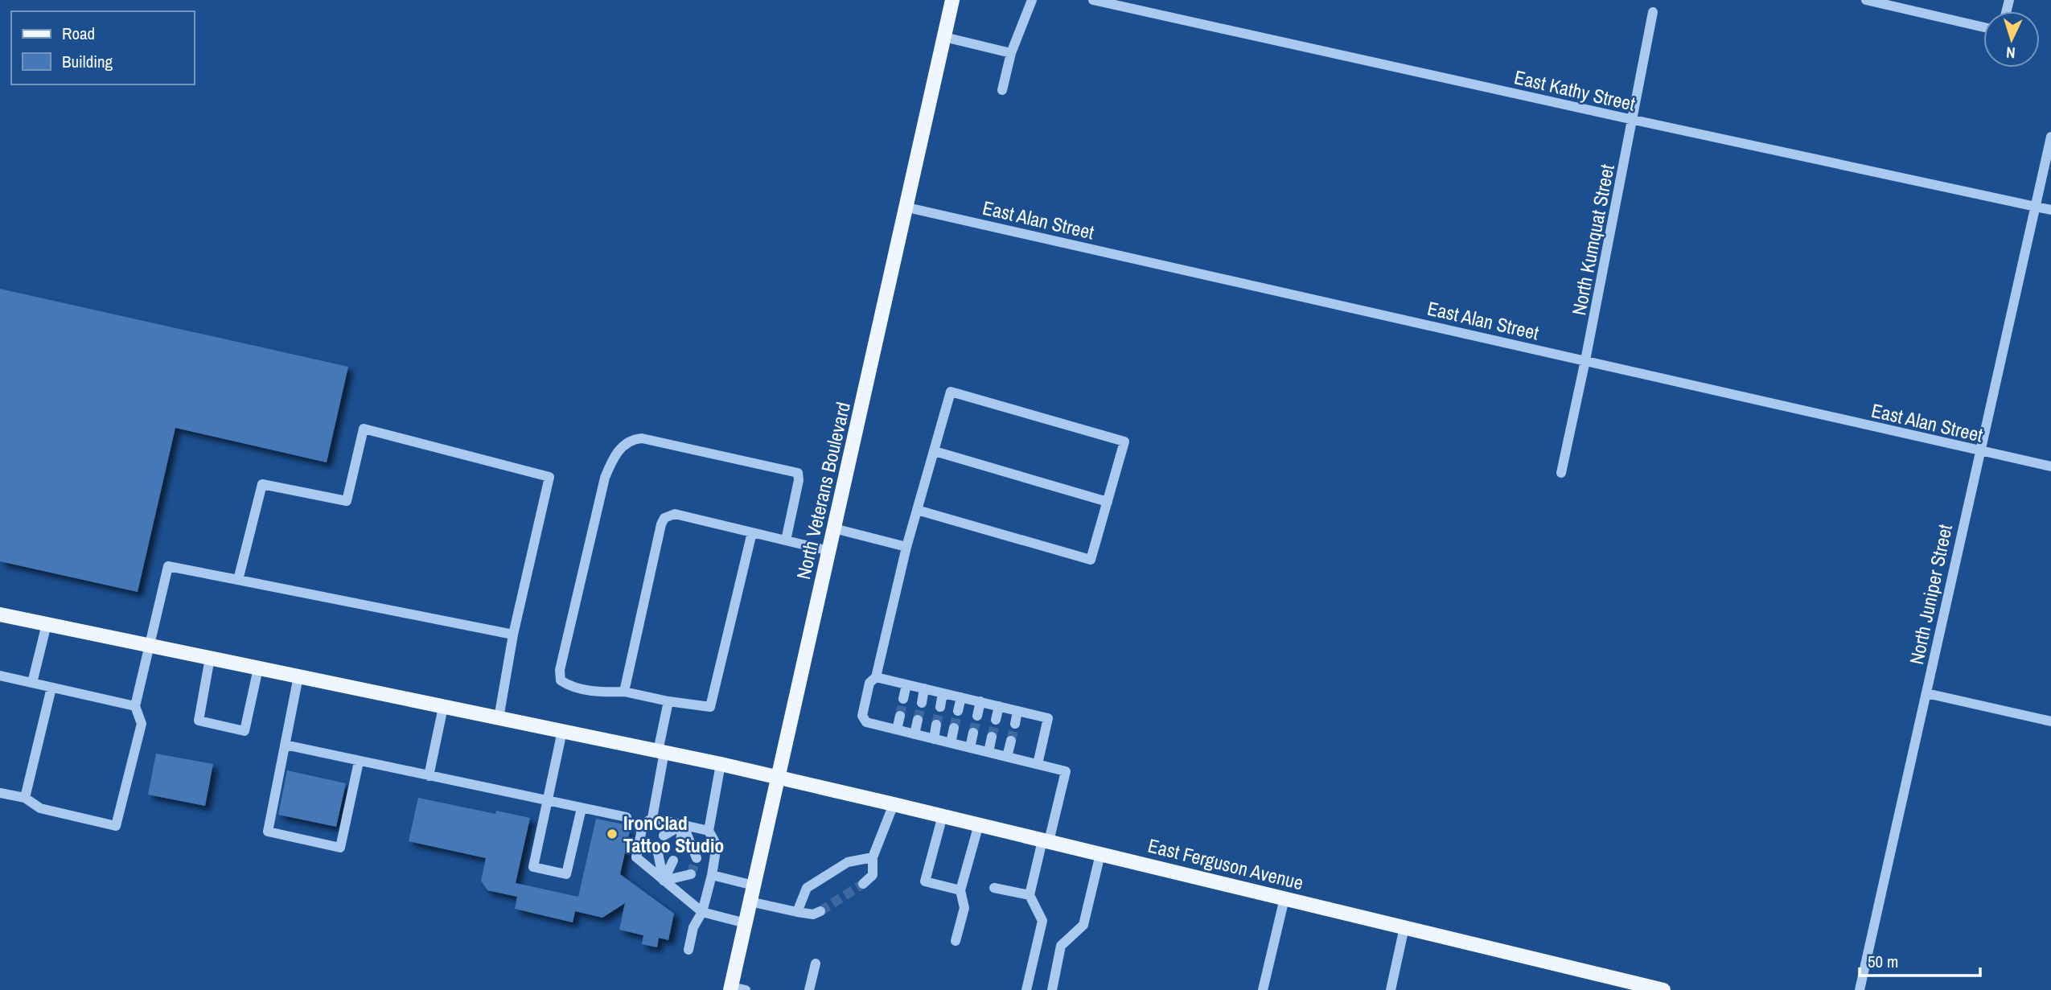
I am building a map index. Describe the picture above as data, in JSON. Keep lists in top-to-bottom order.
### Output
{
  "streets": {
    "main road": ["North Veterans Boulevard", "East Ferguson Avenue"],
    "street": [
      "East Kathy Street",
      "East Alan Street",
      "North Kumquat Street",
      "North Juniper Street"
    ]
  },
  "crossings": [
    ["East Kathy Street", "North Kumquat Street"],
    ["East Kathy Street", "North Juniper Street"],
    ["East Alan Street", "North Kumquat Street"],
    ["East Alan Street", "North Veterans Boulevard"],
    ["East Alan Street", "North Juniper Street"],
    ["North Veterans Boulevard", "East Ferguson Avenue"]
  ],
  "places": ["IronClad Tattoo Studio"],
  "legend": ["Road", "Building"],
  "scale_bar": "50 m",
  "north": "bottom"
}
